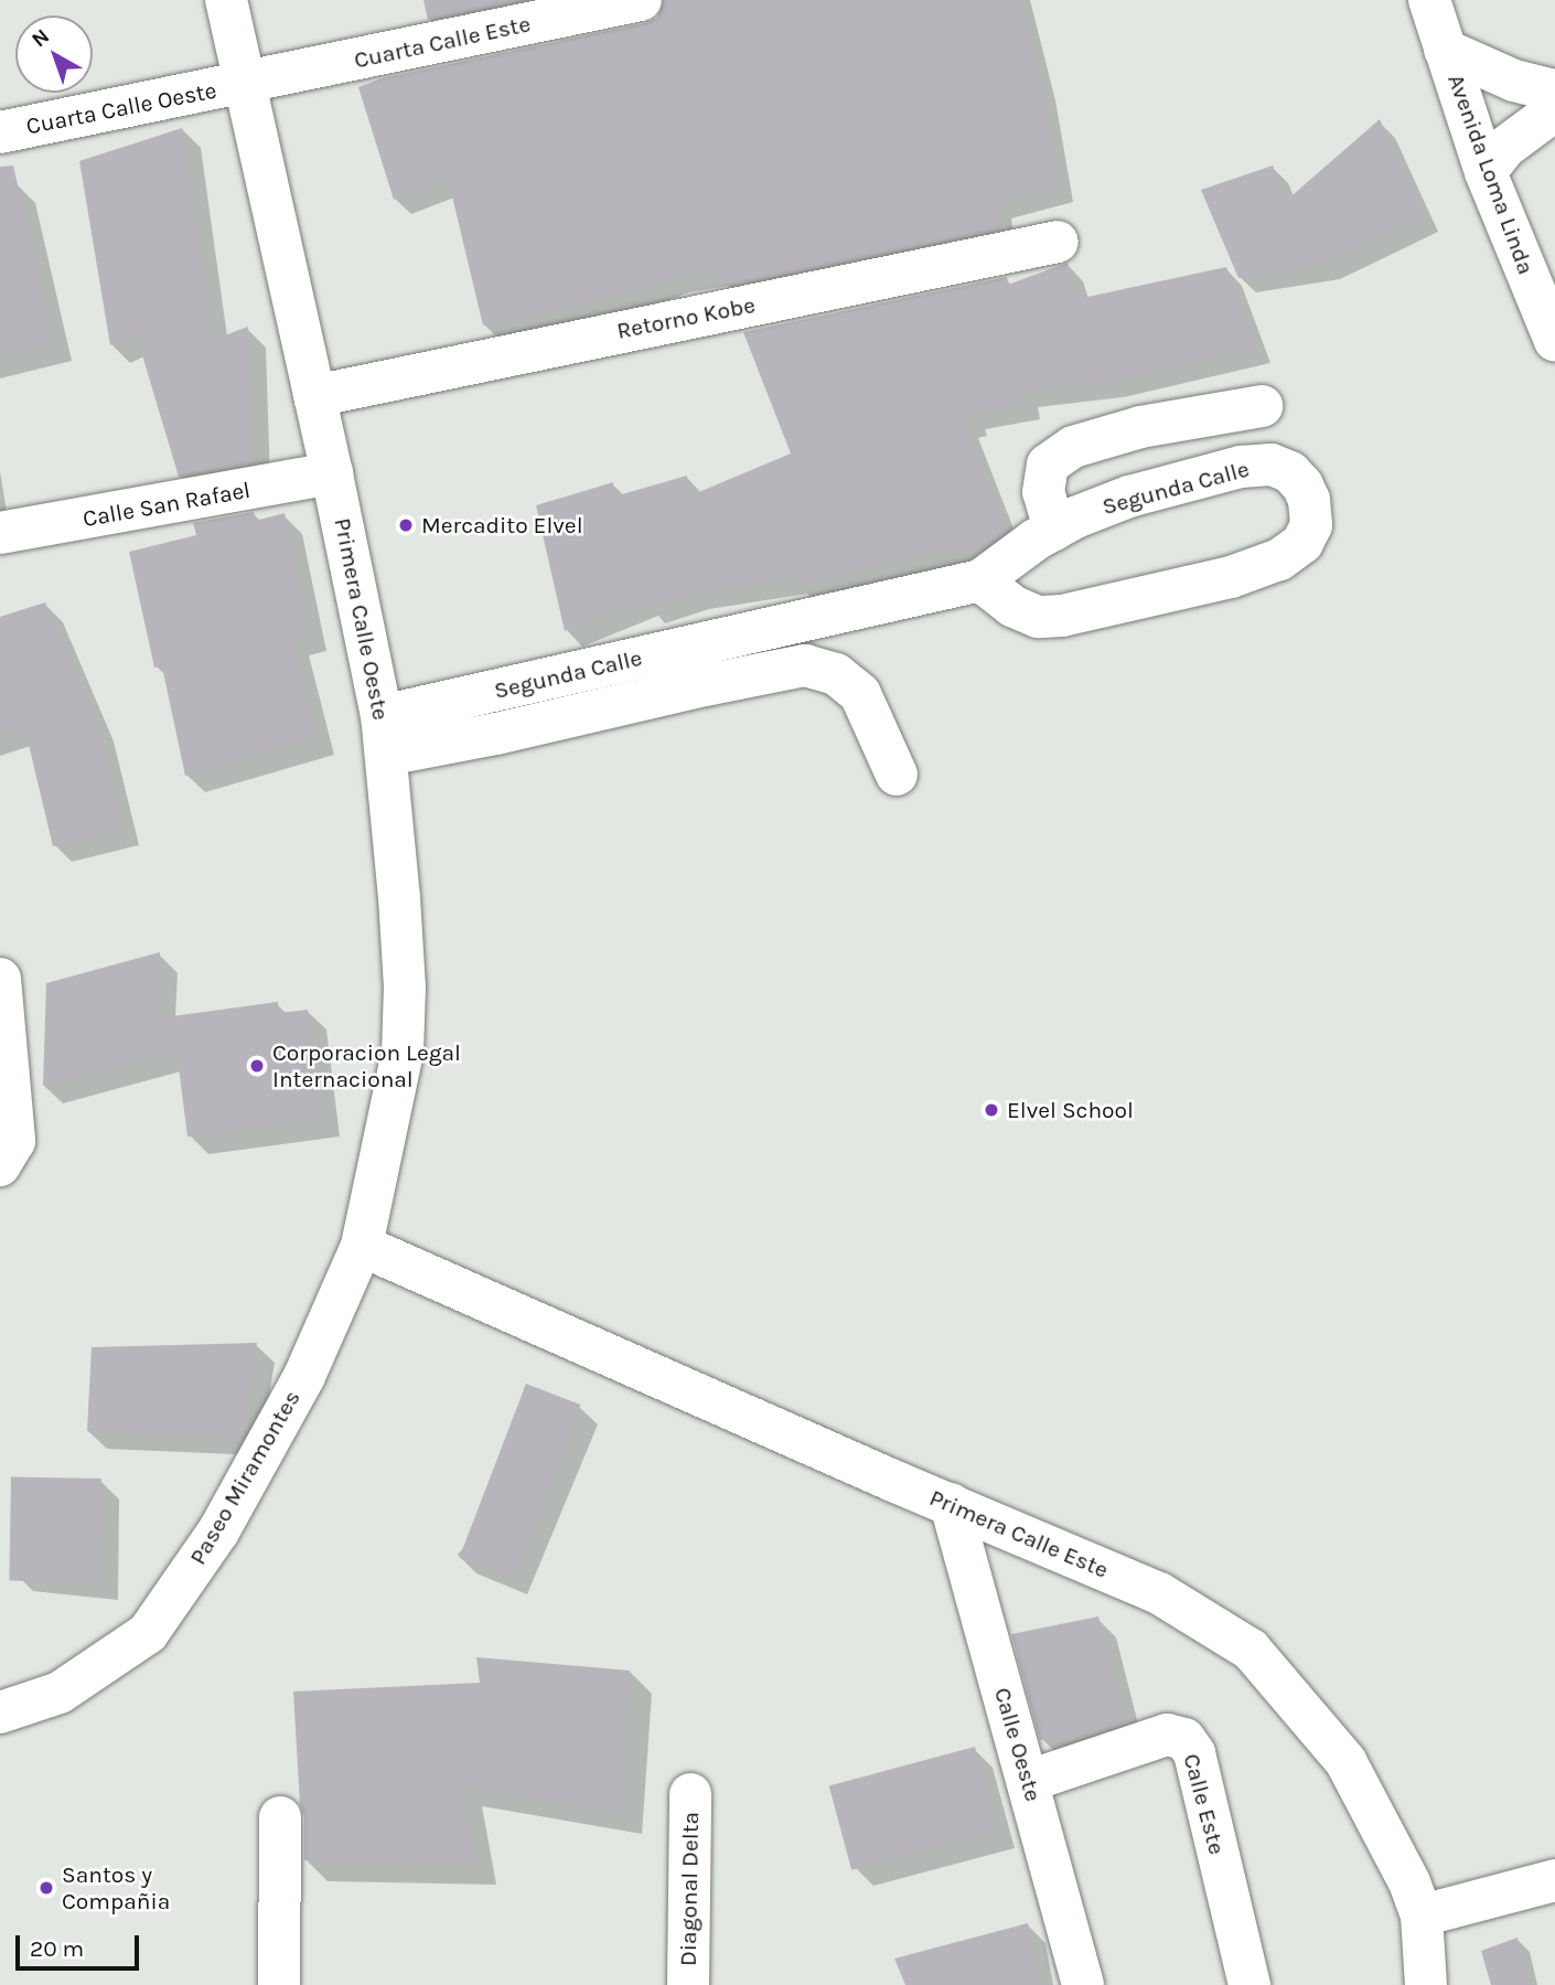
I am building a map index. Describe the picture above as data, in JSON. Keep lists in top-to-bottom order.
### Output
{
  "streets": {
    "street": [
      "Cuarta Calle Este",
      "Cuarta Calle Oeste",
      "Avenida Loma Linda",
      "Retorno Kobe",
      "Segunda Calle",
      "Calle San Rafael",
      "Primera Calle Oeste",
      "Paseo Miramontes",
      "Primera Calle Este",
      "Calle Oeste",
      "Calle Este",
      "Diagonal Delta"
    ]
  },
  "crossings": [
    ["Cuarta Calle Este", "Cuarta Calle Oeste"],
    ["Cuarta Calle Este", "Primera Calle Oeste"],
    ["Cuarta Calle Oeste", "Primera Calle Oeste"],
    ["Retorno Kobe", "Primera Calle Oeste"],
    ["Segunda Calle", "Primera Calle Oeste"],
    ["Calle San Rafael", "Primera Calle Oeste"],
    ["Primera Calle Oeste", "Paseo Miramontes"],
    ["Primera Calle Oeste", "Primera Calle Este"],
    ["Paseo Miramontes", "Primera Calle Este"],
    ["Primera Calle Este", "Calle Oeste"],
    ["Calle Oeste", "Calle Este"]
  ],
  "places": [
    "Mercadito Elvel",
    "Corporacion Legal Internacional",
    "Elvel School",
    "Santos y Compañia"
  ],
  "scale_bar": "20 m",
  "north": "top left"
}
